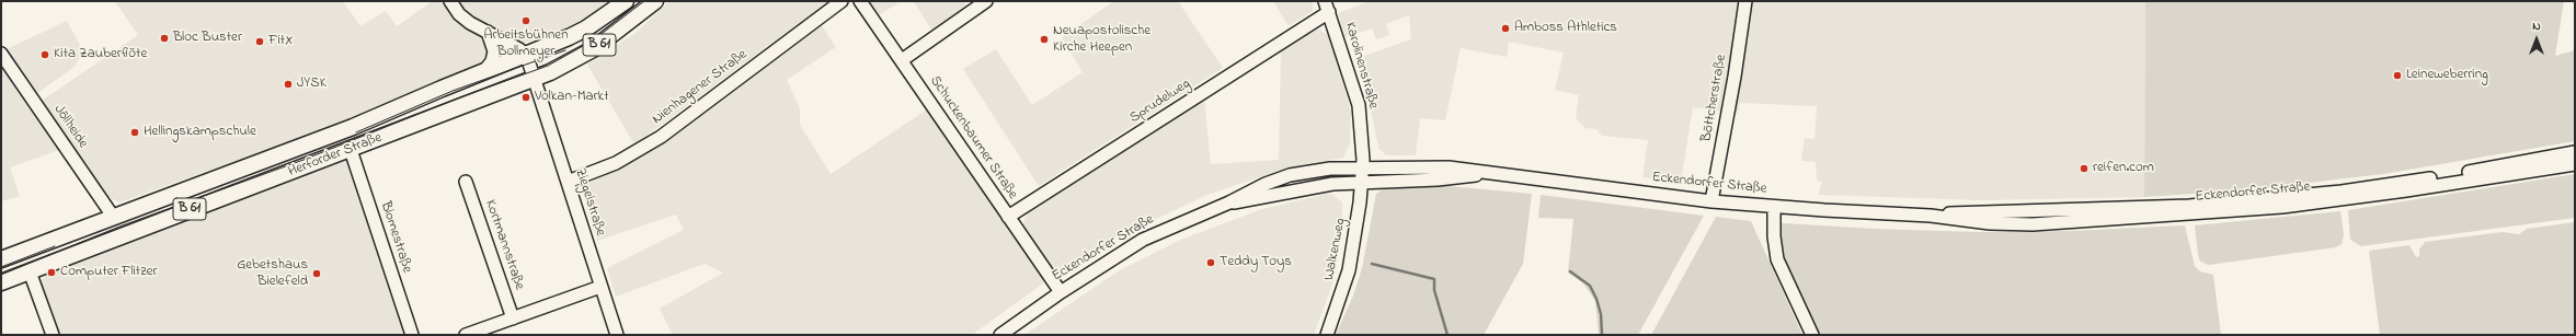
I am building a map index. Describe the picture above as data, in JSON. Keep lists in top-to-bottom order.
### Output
{
  "streets": {
    "main road": ["B 61", "Herforder Straße"],
    "street": [
      "Karolinenstraße",
      "Nienhagener Straße",
      "Böttcherstraße",
      "Sprudelweg",
      "Jöllheide",
      "Schuckenbaumer Straße",
      "Eckendorfer Straße",
      "Ziegelstraße",
      "Blomestraße",
      "Kortmannstraße",
      "Walkenweg"
    ]
  },
  "crossings": [
    ["Karolinenstraße", "Sprudelweg"],
    ["Karolinenstraße", "Eckendorfer Straße"],
    ["Karolinenstraße", "Walkenweg"],
    ["Nienhagener Straße", "Ziegelstraße"],
    ["Böttcherstraße", "Eckendorfer Straße"],
    ["Sprudelweg", "Schuckenbaumer Straße"],
    ["Jöllheide", "Herforder Straße"],
    ["Schuckenbaumer Straße", "Eckendorfer Straße"],
    ["Herforder Straße", "Ziegelstraße"],
    ["Herforder Straße", "Blomestraße"],
    ["Eckendorfer Straße", "Walkenweg"]
  ],
  "places": [
    "Arbeitsbühnen Bollmeyer",
    "Amboss Athletics",
    "Bloc Buster",
    "Neuapostolische Kirche Heepen",
    "FitX",
    "Kita Zauberflöte",
    "Leineweberring",
    "JYSK",
    "Volkan-Markt",
    "Hellingskampschule",
    "reifen.com",
    "Teddy Toys",
    "Computer Flitzer",
    "Gebetshaus Bielefeld"
  ],
  "north": "top"
}
